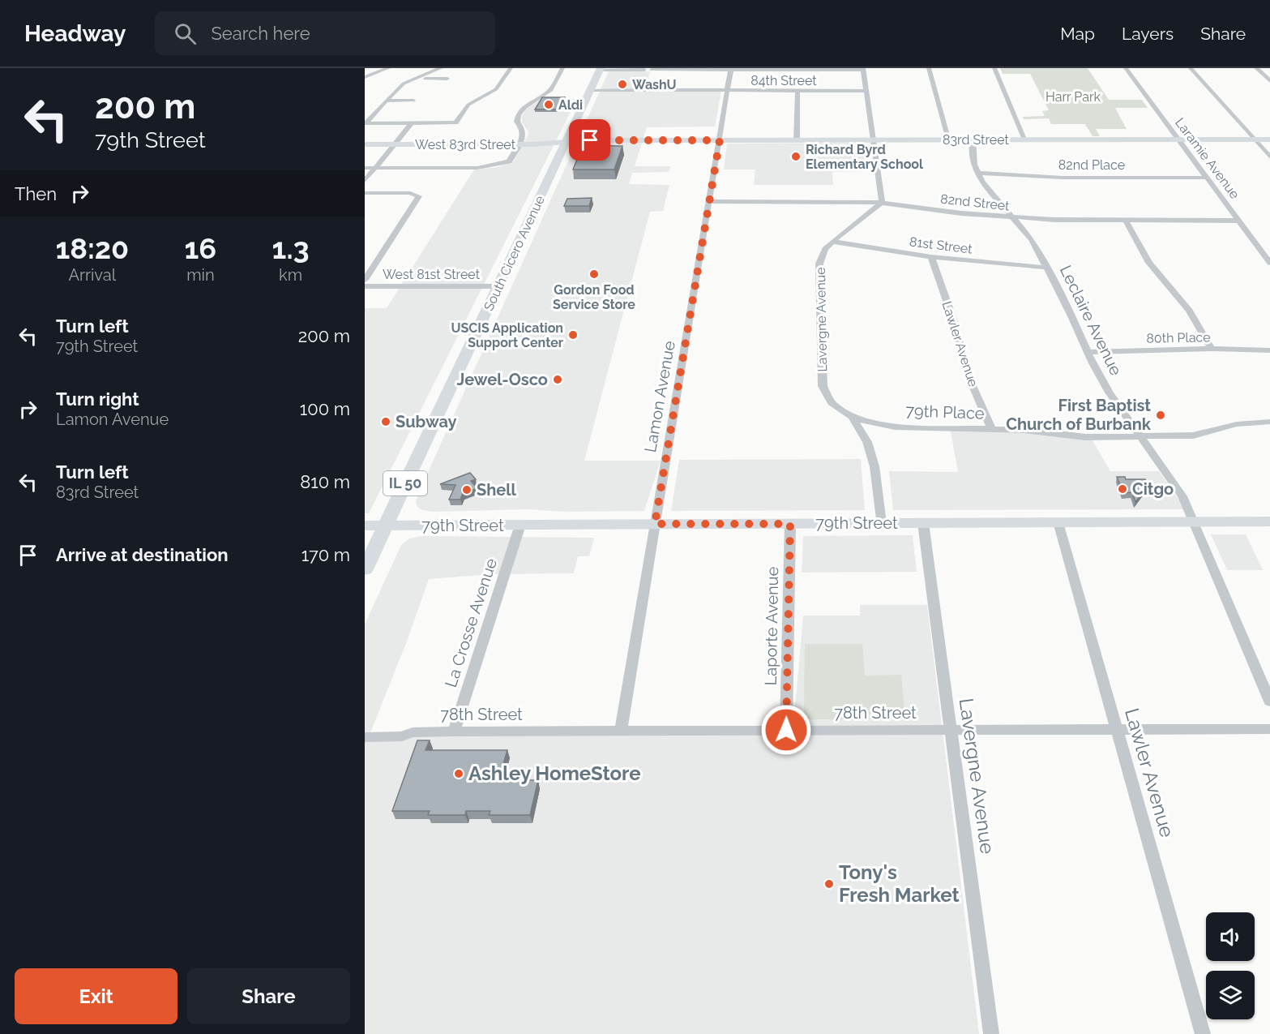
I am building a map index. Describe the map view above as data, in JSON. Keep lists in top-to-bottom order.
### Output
{
  "streets": {
    "main road": ["South Cicero Avenue", "IL 50"],
    "street": [
      "84th Street",
      "83rd Street",
      "West 83rd Street",
      "Laramie Avenue",
      "82nd Place",
      "82nd Street",
      "81st Street",
      "West 81st Street",
      "Lavergne Avenue",
      "Leclaire Avenue",
      "80th Place",
      "Lawler Avenue",
      "Lamon Avenue",
      "79th Place",
      "79th Street",
      "La Crosse Avenue",
      "Laporte Avenue",
      "78th Street"
    ]
  },
  "crossings": [
    ["84th Street", "South Cicero Avenue"],
    ["84th Street", "Lamon Avenue"],
    ["83rd Street", "West 83rd Street"],
    ["83rd Street", "Laramie Avenue"],
    ["83rd Street", "South Cicero Avenue"],
    ["83rd Street", "Leclaire Avenue"],
    ["83rd Street", "Lamon Avenue"],
    ["West 83rd Street", "South Cicero Avenue"],
    ["Laramie Avenue", "82nd Place"],
    ["Laramie Avenue", "82nd Street"],
    ["82nd Place", "Leclaire Avenue"],
    ["82nd Street", "Lavergne Avenue"],
    ["82nd Street", "Leclaire Avenue"],
    ["82nd Street", "Lamon Avenue"],
    ["81st Street", "Lavergne Avenue"],
    ["81st Street", "Leclaire Avenue"],
    ["81st Street", "Lawler Avenue"],
    ["South Cicero Avenue", "West 81st Street"],
    ["South Cicero Avenue", "79th Street"],
    ["Lavergne Avenue", "79th Place"],
    ["Lavergne Avenue", "79th Street"],
    ["Lavergne Avenue", "78th Street"],
    ["Leclaire Avenue", "80th Place"],
    ["Leclaire Avenue", "79th Place"],
    ["Leclaire Avenue", "79th Street"],
    ["Lawler Avenue", "79th Place"],
    ["Lawler Avenue", "79th Street"],
    ["Lawler Avenue", "78th Street"],
    ["Lamon Avenue", "79th Street"],
    ["Lamon Avenue", "78th Street"],
    ["79th Street", "La Crosse Avenue"],
    ["79th Street", "Laporte Avenue"],
    ["La Crosse Avenue", "78th Street"],
    ["Laporte Avenue", "78th Street"]
  ],
  "parks": ["Harr Park"],
  "places": [
    "WashU",
    "Aldi",
    "Richard Byrd Elementary School",
    "Gordon Food Service Store",
    "USCIS Application Support Center",
    "Jewel-Osco",
    "First Baptist Church of Burbank",
    "Subway",
    "Citgo",
    "Shell",
    "Ashley HomeStore",
    "Tony's Fresh Market"
  ],
  "page": {
    "header": "Headway",
    "search": "Search here",
    "nav": ["Map", "Layers", "Share"],
    "turn": ["200 m", "79th Street"],
    "then": "Then",
    "eta": [
      "18:20",
      "Arrival",
      "16",
      "min",
      "1.3",
      "km"
    ],
    "list": [
      {
        "name": "Turn left",
        "note": "79th Street",
        "value": "200 m"
      },
      {
        "name": "Turn right",
        "note": "Lamon Avenue",
        "value": "100 m"
      },
      {
        "name": "Turn left",
        "note": "83rd Street",
        "value": "810 m"
      },
      {
        "name": "Arrive at destination",
        "value": "170 m"
      }
    ],
    "buttons": ["Exit", "Share"]
  }
}
